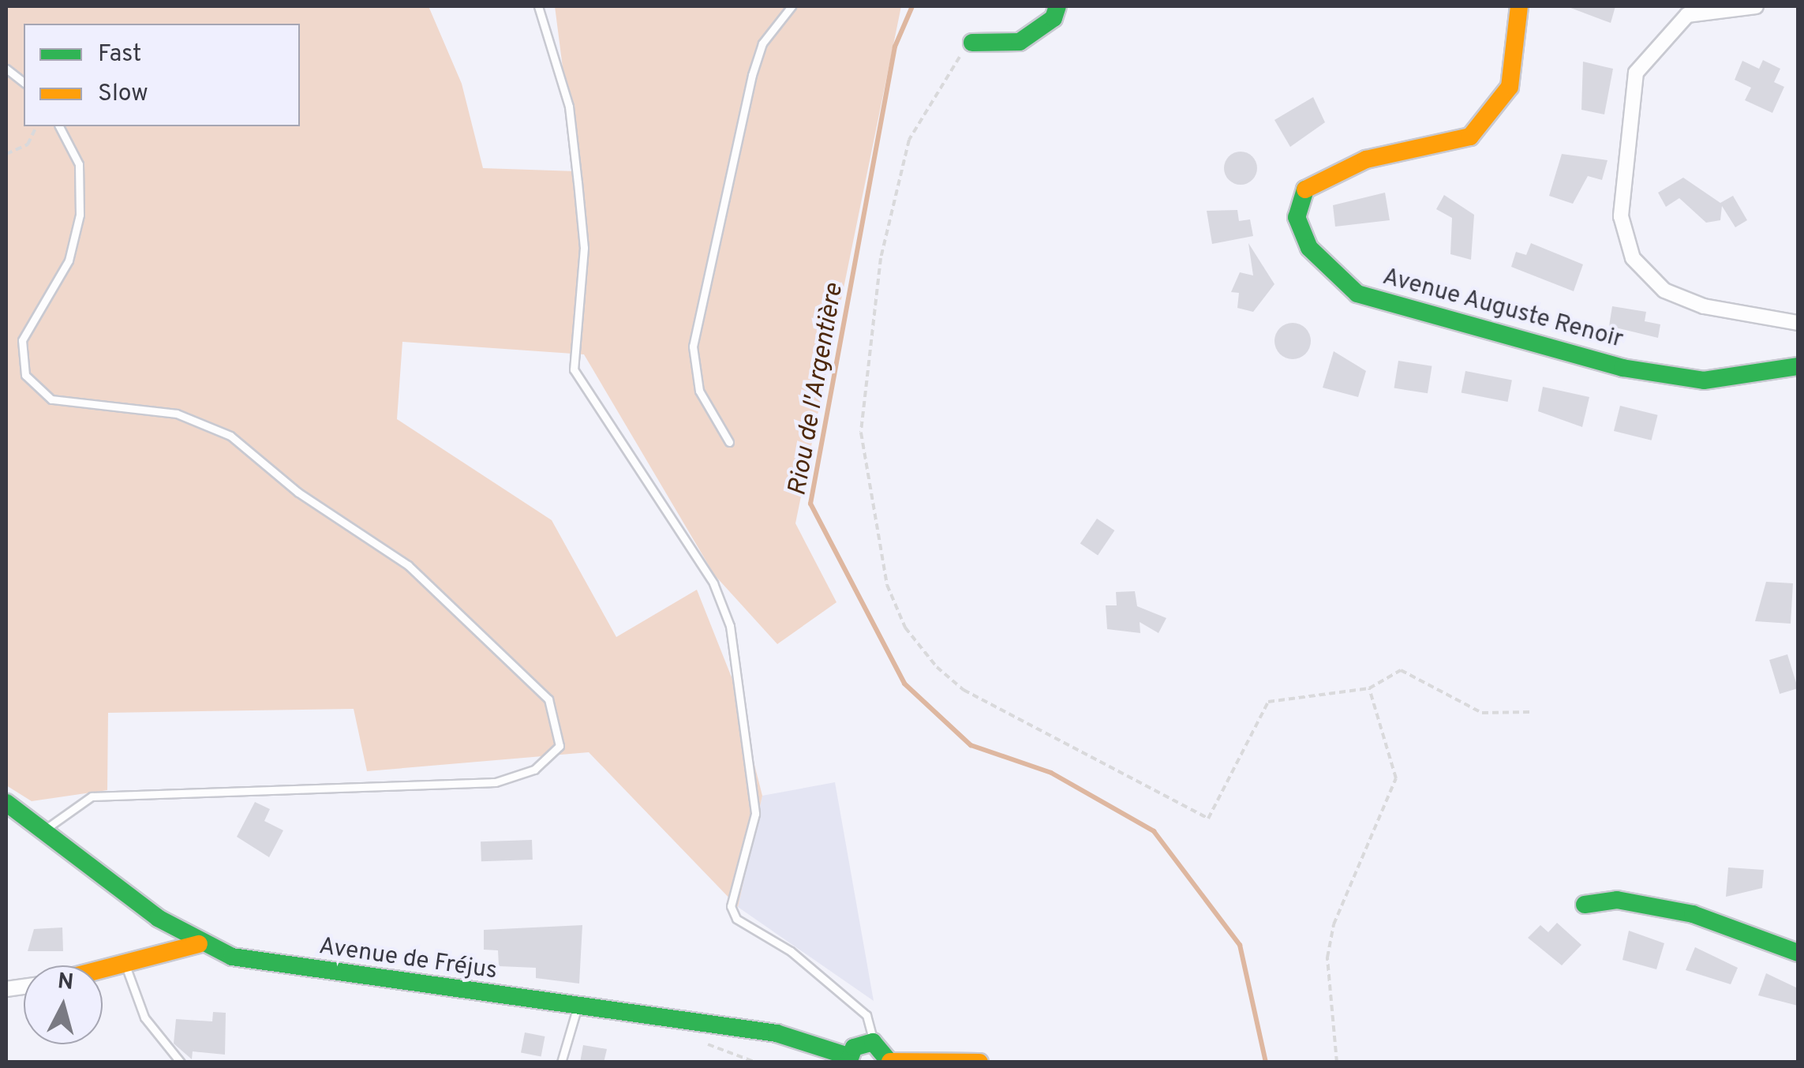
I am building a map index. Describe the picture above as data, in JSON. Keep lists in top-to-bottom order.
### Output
{
  "streets": {
    "street": ["Avenue Auguste Renoir", "Avenue de Fréjus"]
  },
  "water": ["Riou de l'Argentière"],
  "legend": ["Fast", "Slow"],
  "north": "top"
}
